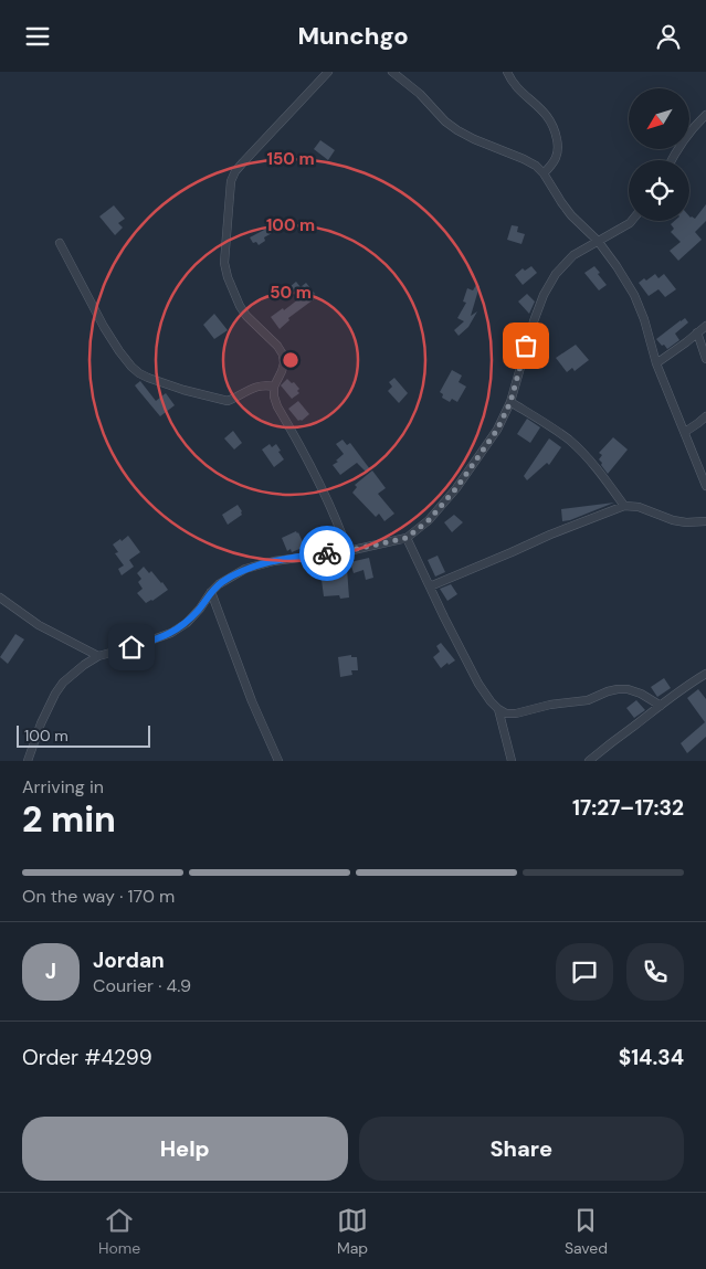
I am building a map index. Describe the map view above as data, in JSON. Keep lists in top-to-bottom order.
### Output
{
  "scale_bar": "100 m",
  "north": "bottom left",
  "page": {
    "header": "Munchgo",
    "scale": "100 m",
    "heading": ["2 min", "Arriving in", "17:27–17:32"],
    "panel": [
      "Jordan",
      "Courier · 4.9",
      "Order #4299",
      "$14.34"
    ],
    "bar": "On the way · 170 m",
    "round": "J",
    "buttons": ["Help", "Share"],
    "tabs": ["Home", "Map", "Saved"]
  },
  "rings": ["150 m", "100 m", "50 m"]
}
